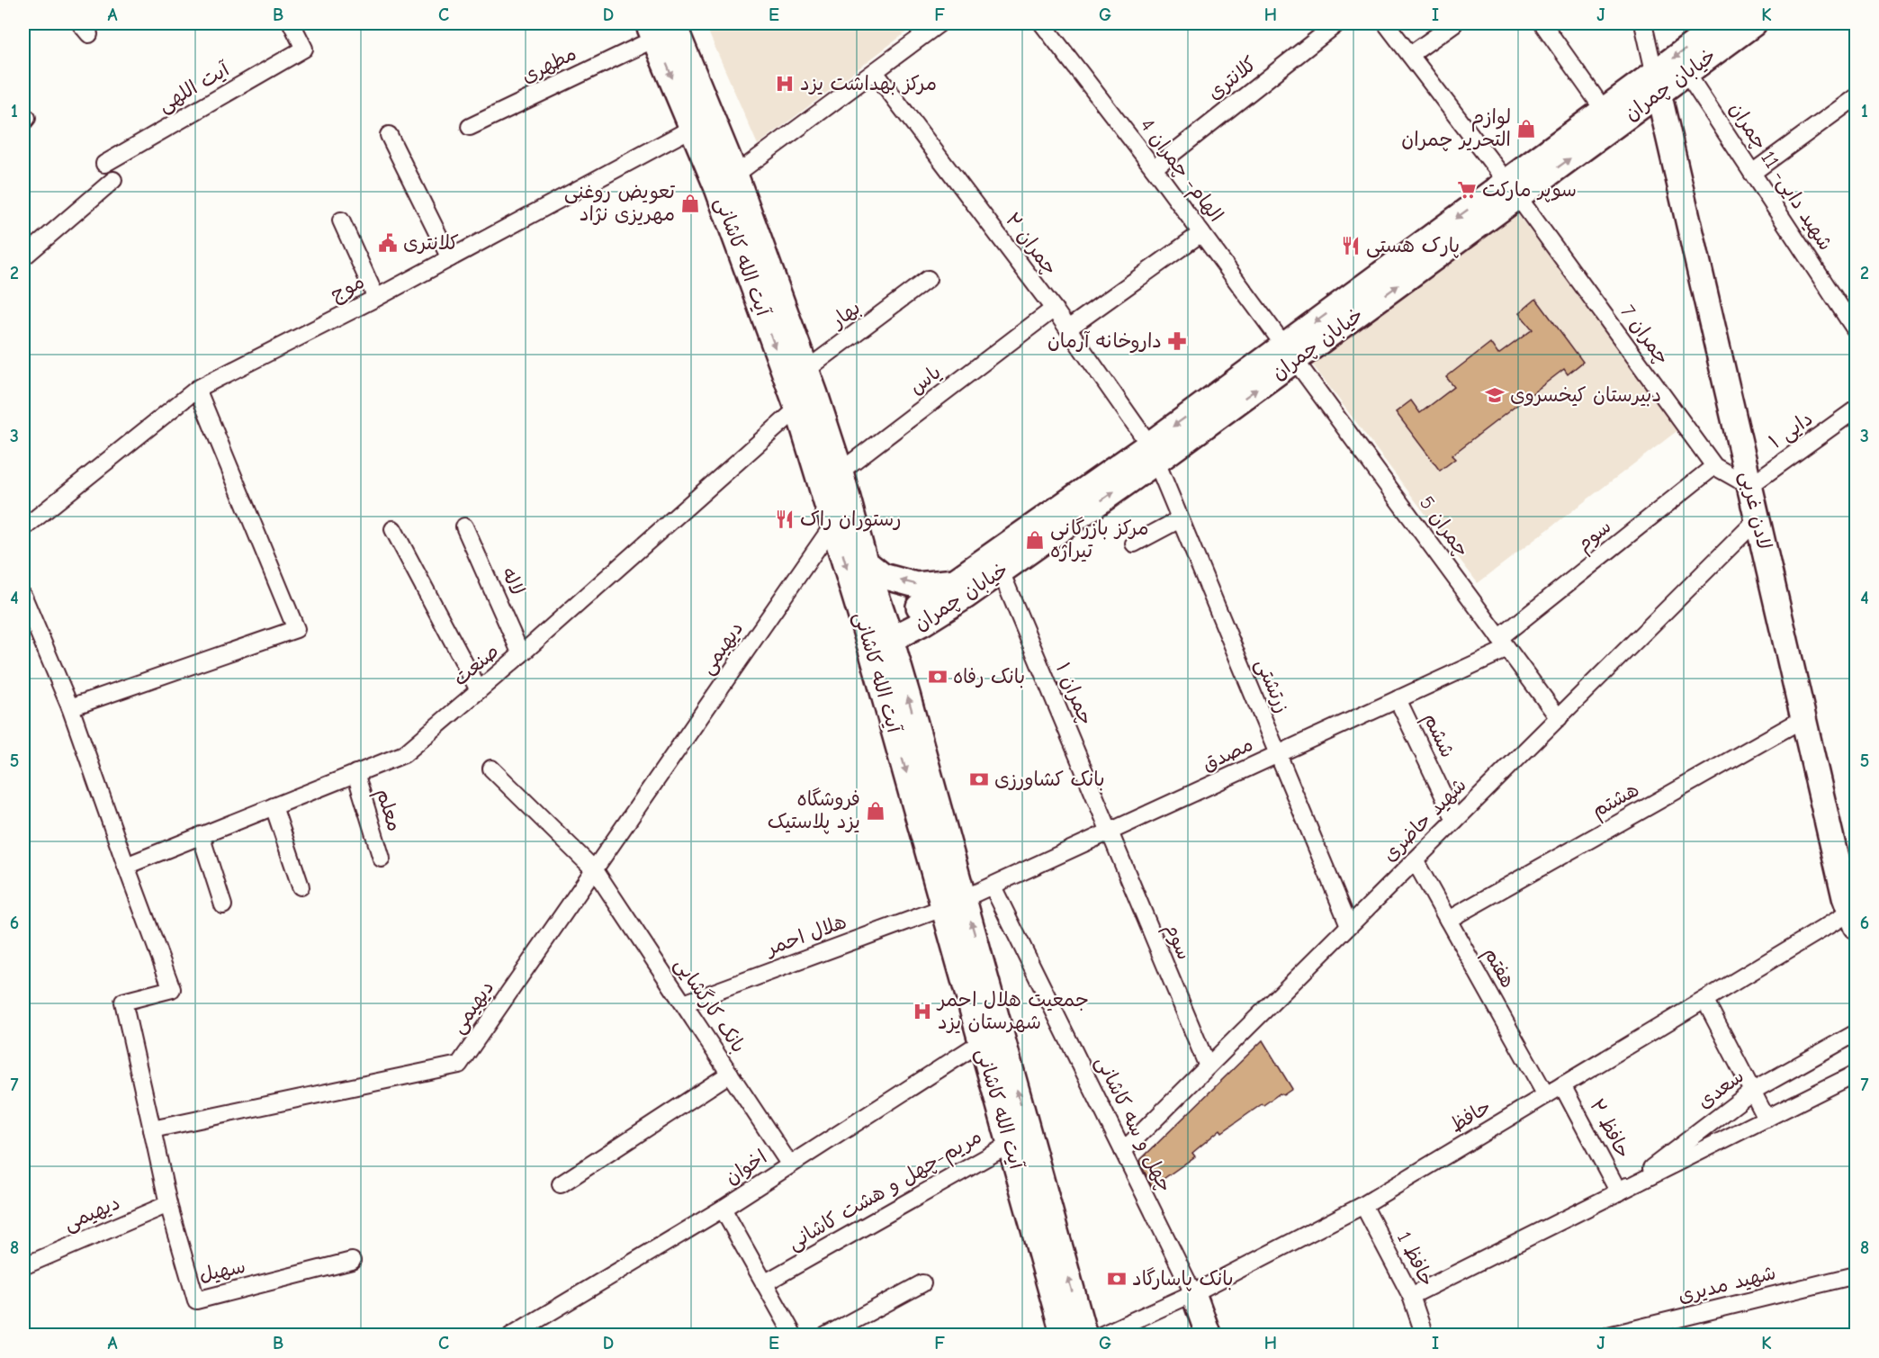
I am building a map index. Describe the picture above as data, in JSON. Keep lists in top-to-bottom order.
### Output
{
  "streets": {
    "main road": ["خیابان چمران", "آیت الله کاشانی", "لادن غربی"],
    "street": [
      "مطهری",
      "کلانتری",
      "آیت اللهی",
      "الهام- چمران 4",
      "شهید دایی- 11 چمران",
      "چمران ۲",
      "موج",
      "بهار",
      "چمران 7",
      "یاس",
      "دایی ۱",
      "چمران 5",
      "سوم",
      "لاله",
      "دیهیمی",
      "صنعت",
      "زرتشتی",
      "چمران ۱",
      "ششم",
      "مصدق",
      "هشتم",
      "معلم",
      "شهید حاضری",
      "هلال احمر",
      "هفتم",
      "بانک کارگشایی",
      "سعدی",
      "حافظ",
      "چهل و سه کاشانی",
      "حافظ ۲",
      "اخوان",
      "مریم-چهل و هشت کاشانی",
      "حافظ 1",
      "سهیل",
      "شهید مدیری"
    ]
  },
  "crossings": [
    ["مطهری", "آیت الله کاشانی"],
    ["کلانتری", "الهام- چمران 4"],
    ["خیابان چمران", "الهام- چمران 4"],
    ["خیابان چمران", "شهید دایی- 11 چمران"],
    ["خیابان چمران", "چمران ۲"],
    ["خیابان چمران", "آیت الله کاشانی"],
    ["خیابان چمران", "چمران 7"],
    ["خیابان چمران", "لادن غربی"],
    ["خیابان چمران", "چمران 5"],
    ["خیابان چمران", "زرتشتی"],
    ["خیابان چمران", "چمران ۱"],
    ["الهام- چمران 4", "چمران 5"],
    ["چمران ۲", "یاس"],
    ["چمران ۲", "زرتشتی"],
    ["آیت الله کاشانی", "موج"],
    ["آیت الله کاشانی", "بهار"],
    ["آیت الله کاشانی", "یاس"],
    ["آیت الله کاشانی", "دیهیمی"],
    ["آیت الله کاشانی", "صنعت"],
    ["آیت الله کاشانی", "مصدق"],
    ["آیت الله کاشانی", "هلال احمر"],
    ["آیت الله کاشانی", "اخوان"],
    ["آیت الله کاشانی", "مریم-چهل و هشت کاشانی"],
    ["چمران 7", "دایی ۱"],
    ["چمران 7", "لادن غربی"],
    ["چمران 7", "سوم"],
    ["دایی ۱", "لادن غربی"],
    ["لادن غربی", "هشتم"],
    ["لادن غربی", "شهید حاضری"],
    ["لادن غربی", "حافظ"],
    ["چمران 5", "سوم"],
    ["چمران 5", "مصدق"],
    ["چمران 5", "شهید حاضری"],
    ["سوم", "چمران ۱"],
    ["سوم", "مصدق"],
    ["سوم", "شهید حاضری"],
    ["لاله", "صنعت"],
    ["دیهیمی", "بانک کارگشایی"],
    ["دیهیمی", "سهیل"],
    ["صنعت", "معلم"],
    ["زرتشتی", "مصدق"],
    ["زرتشتی", "شهید حاضری"],
    ["چمران ۱", "مصدق"],
    ["ششم", "مصدق"],
    ["ششم", "شهید حاضری"],
    ["مصدق", "هلال احمر"],
    ["مصدق", "چهل و سه کاشانی"],
    ["هشتم", "هفتم"],
    ["شهید حاضری", "هفتم"],
    ["شهید حاضری", "چهل و سه کاشانی"],
    ["هلال احمر", "بانک کارگشایی"],
    ["هفتم", "حافظ"],
    ["بانک کارگشایی", "اخوان"],
    ["سعدی", "حافظ ۲"],
    ["سعدی", "حافظ 1"],
    ["حافظ", "چهل و سه کاشانی"],
    ["حافظ", "حافظ ۲"],
    ["حافظ", "حافظ 1"]
  ],
  "places": {
    "hospital": ["مرکز بهداشت یزد", "جمعیت هلال احمر شهرستان یزد"],
    "shop": [
      "لوازم التحریر چمران",
      "تعویض روغنی مهریزی نژاد",
      "مرکز بازرگانی تیراژه",
      "فروشگاه یزد پلاستیک"
    ],
    "supermarket": ["سوپر مارکت"],
    "public building": ["کلانتری"],
    "restaurant": ["پارک هستی", "رستوران راک"],
    "pharmacy": ["داروخانه آرمان"],
    "school or university": ["دبیرستان کیخسروی"],
    "bank": ["بانک رفاه", "بانک کشاورزی", "بانک پاسارگاد"]
  },
  "grid": {
    "columns": [
      "A",
      "B",
      "C",
      "D",
      "E",
      "F",
      "G",
      "H",
      "I",
      "J",
      "K"
    ],
    "rows": [
      "1",
      "2",
      "3",
      "4",
      "5",
      "6",
      "7",
      "8"
    ]
  }
}
